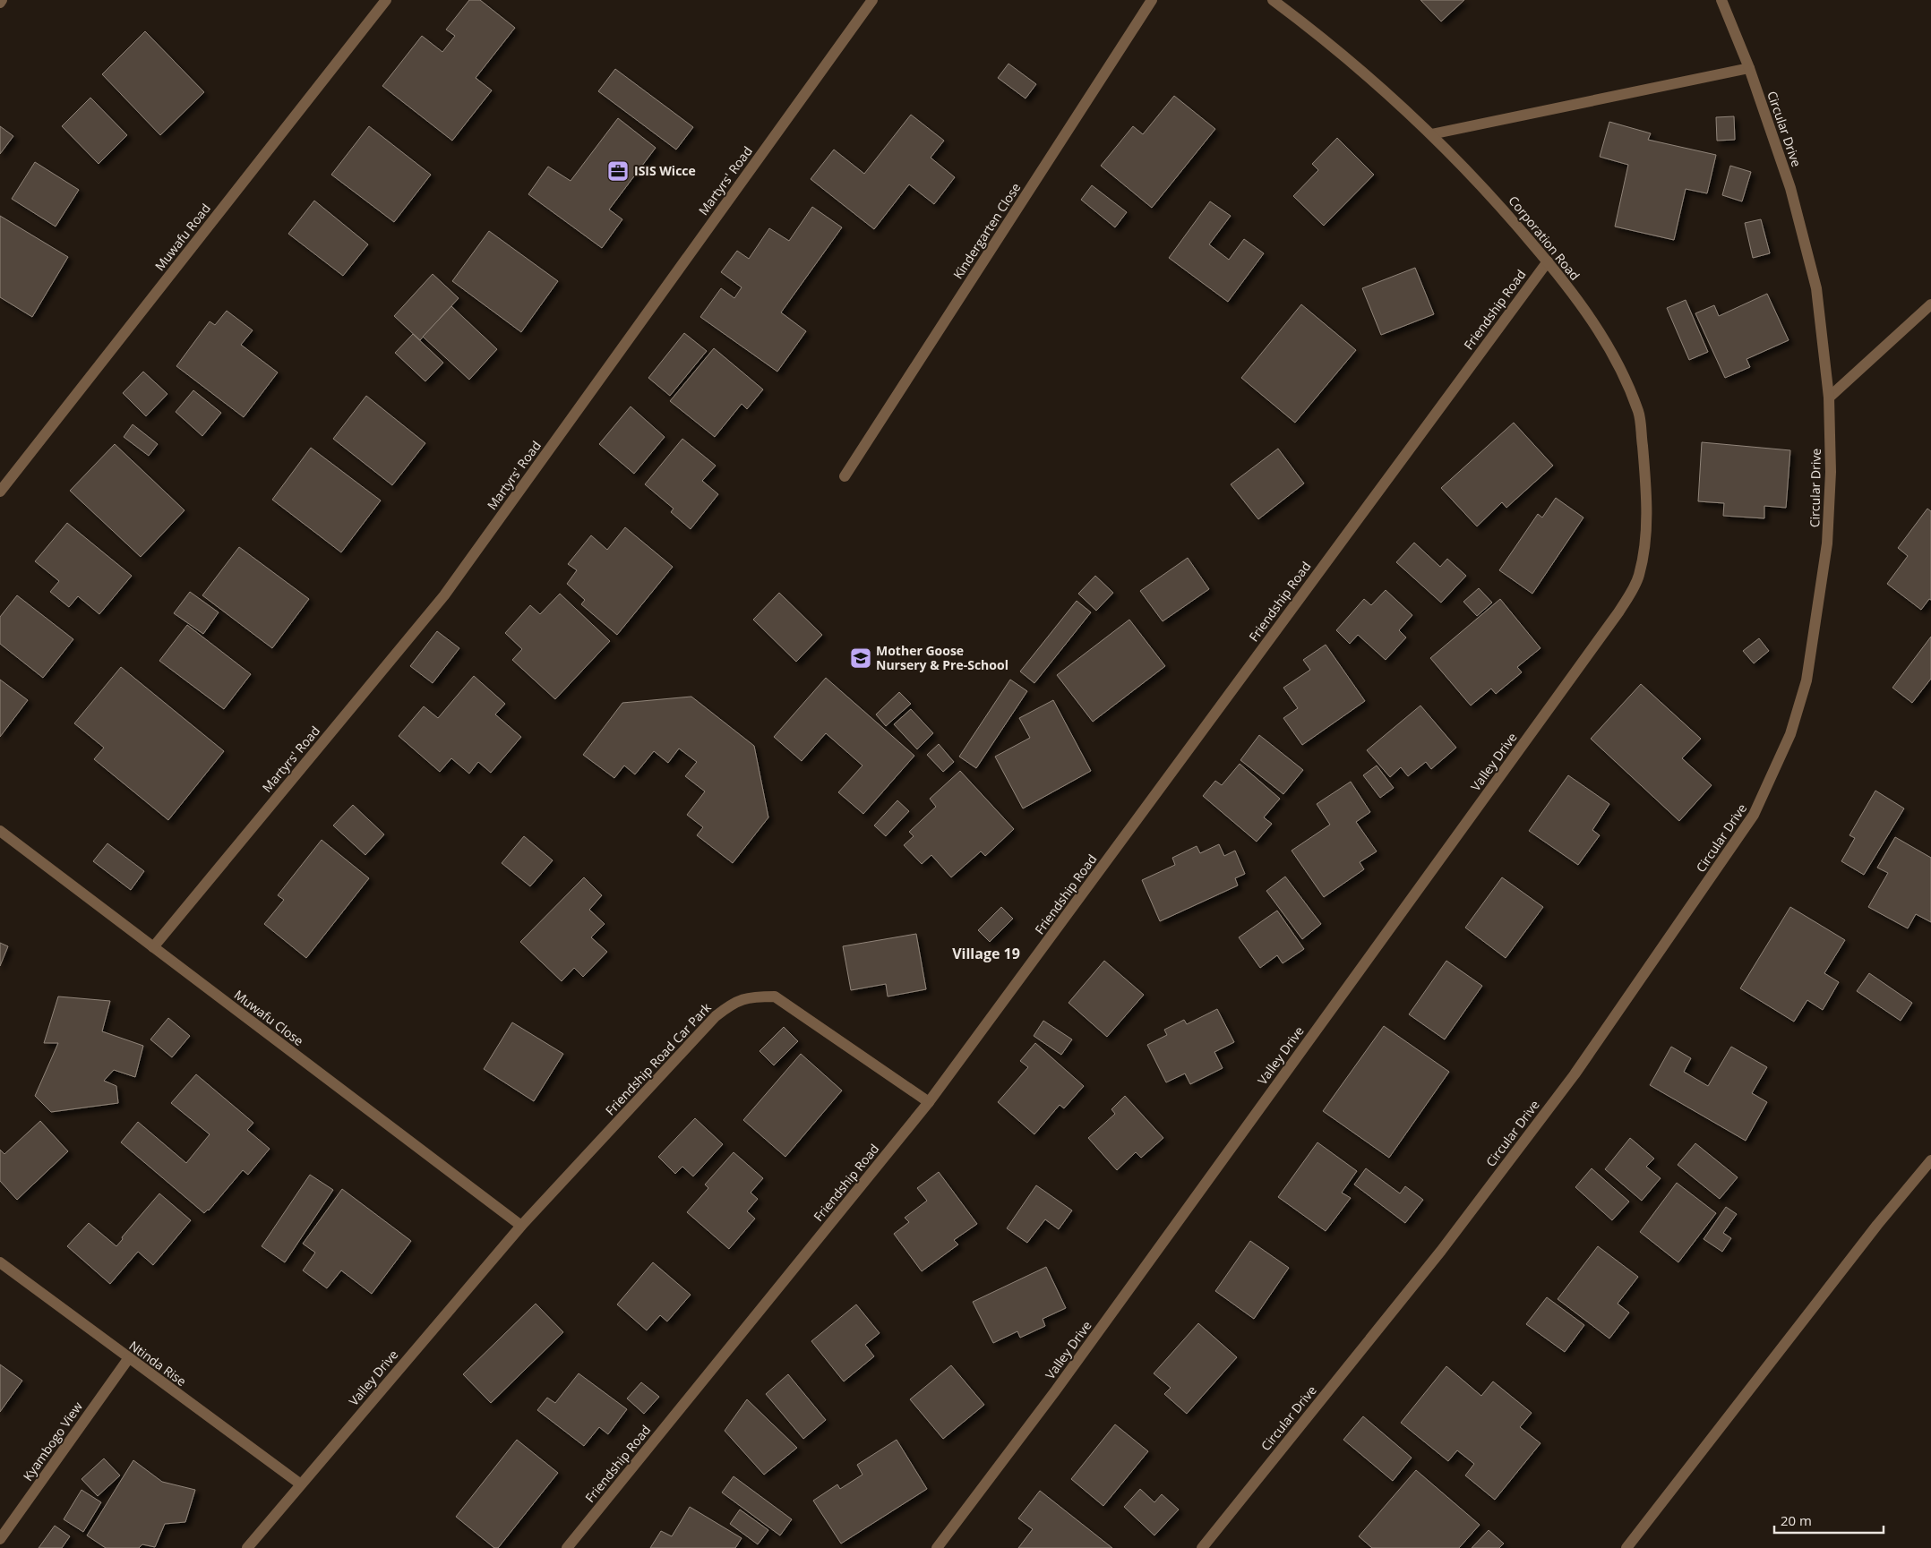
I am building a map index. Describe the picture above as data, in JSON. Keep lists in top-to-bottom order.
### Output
{
  "streets": {
    "street": [
      "Circular Drive",
      "Martyrs' Road",
      "Kindergarten Close",
      "Muwafu Road",
      "Corporation Road",
      "Friendship Road",
      "Valley Drive",
      "Muwafu Close",
      "Friendship Road Car Park",
      "Ntinda Rise",
      "Kyambogo View"
    ]
  },
  "crossings": [
    ["Martyrs' Road", "Muwafu Close"],
    ["Corporation Road", "Friendship Road"],
    ["Corporation Road", "Valley Drive"],
    ["Friendship Road", "Friendship Road Car Park"],
    ["Valley Drive", "Muwafu Close"],
    ["Valley Drive", "Friendship Road Car Park"],
    ["Valley Drive", "Ntinda Rise"],
    ["Muwafu Close", "Friendship Road Car Park"],
    ["Ntinda Rise", "Kyambogo View"]
  ],
  "districts": ["Village 19"],
  "places": {
    "office": ["ISIS Wicce"],
    "school or university": ["Mother Goose Nursery & Pre-School"]
  },
  "scale_bar": "20 m"
}
